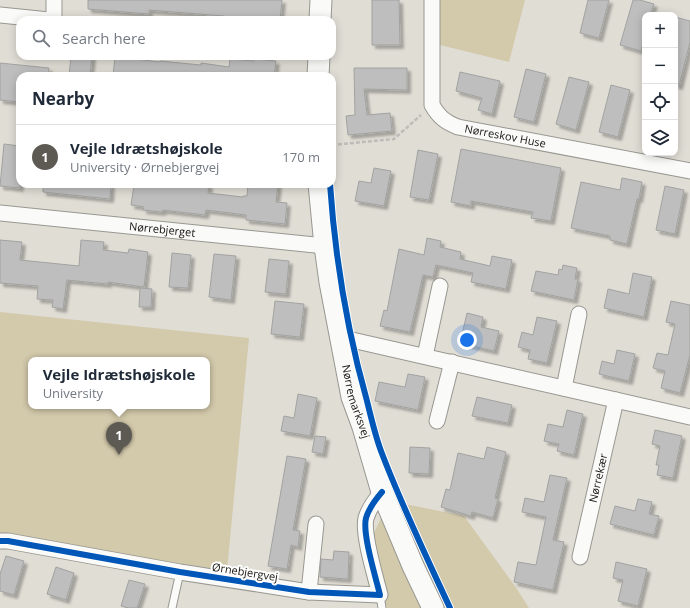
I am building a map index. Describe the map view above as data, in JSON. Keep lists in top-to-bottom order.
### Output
{
  "streets": {
    "street": [
      "Nørreskov Huse",
      "Nørrebjerget",
      "Nørremarksvej",
      "Nørrekær",
      "Ørnebjergvej"
    ]
  },
  "crossings": [
    ["Nørrebjerget", "Nørremarksvej"],
    ["Nørremarksvej", "Ørnebjergvej"]
  ],
  "page": {
    "map_buttons": ["+", "−"],
    "search": "Search here",
    "heading": "Nearby",
    "list": [
      {
        "mark": "1",
        "name": "Vejle Idrætshøjskole",
        "note": "University · Ørnebjergvej",
        "value": "170 m"
      }
    ],
    "popup": ["Vejle Idrætshøjskole", "University"],
    "pins": "1"
  }
}
